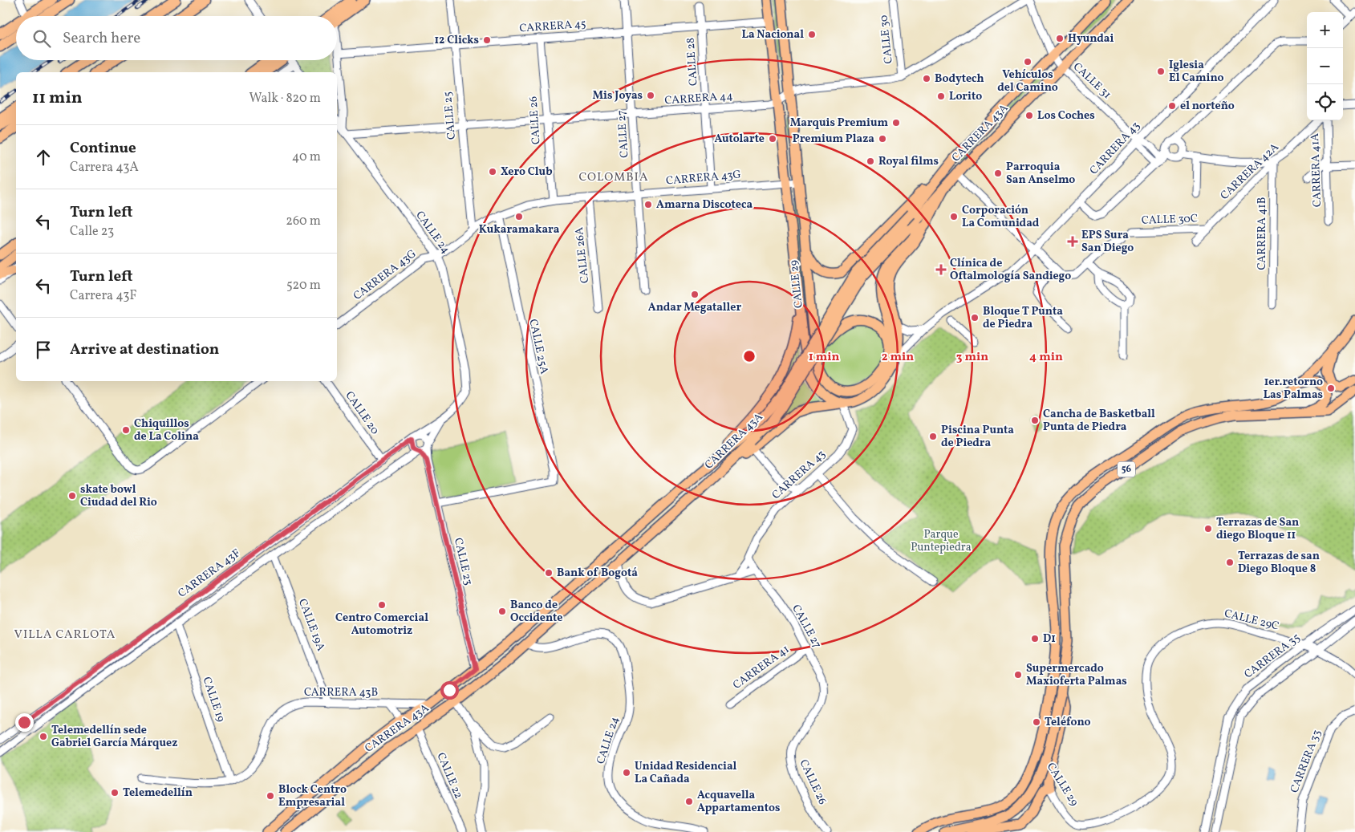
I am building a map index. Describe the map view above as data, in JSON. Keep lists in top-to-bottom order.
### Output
{
  "streets": {
    "main road": ["CARRERA 43A", "CALLE 29", "56"],
    "street": [
      "CARRERA 45",
      "CALLE 30",
      "CALLE 28",
      "CALLE 31",
      "CARRERA 44",
      "CALLE 25",
      "CALLE 26",
      "CALLE 27",
      "CARRERA 43",
      "CARRERA 41A",
      "CARRERA 42A",
      "CARRERA 43G",
      "CALLE 30C",
      "CALLE 24",
      "CARRERA 41B",
      "CALLE 26A",
      "CALLE 25A",
      "CALLE 20",
      "CALLE 23",
      "CARRERA 43F",
      "CALLE 29C",
      "CALLE 19A",
      "CARRERA 35",
      "CARRERA 41",
      "CARRERA 43B",
      "CALLE 19",
      "CARRERA 33",
      "CALLE 22"
    ]
  },
  "crossings": [
    ["CARRERA 45", "CALLE 28"],
    ["CARRERA 45", "CALLE 25"],
    ["CARRERA 45", "CALLE 26"],
    ["CARRERA 45", "CALLE 27"],
    ["CARRERA 45", "CALLE 29"],
    ["CALLE 30", "CARRERA 44"],
    ["CALLE 28", "CARRERA 44"],
    ["CALLE 28", "CARRERA 43G"],
    ["CALLE 31", "CARRERA 43A"],
    ["CALLE 31", "CARRERA 43"],
    ["CARRERA 44", "CALLE 25"],
    ["CARRERA 44", "CALLE 26"],
    ["CARRERA 44", "CALLE 27"],
    ["CARRERA 44", "CALLE 24"],
    ["CARRERA 44", "CALLE 29"],
    ["CALLE 25", "CARRERA 43G"],
    ["CALLE 26", "CALLE 27"],
    ["CALLE 26", "CARRERA 43G"],
    ["CARRERA 43A", "CALLE 24"],
    ["CARRERA 43A", "CALLE 29"],
    ["CARRERA 43A", "CALLE 23"],
    ["CARRERA 43A", "CARRERA 43B"],
    ["CARRERA 43A", "CALLE 22"],
    ["CALLE 27", "CARRERA 43G"],
    ["CALLE 27", "CARRERA 41"],
    ["CARRERA 43", "CALLE 29"],
    ["CARRERA 42A", "CALLE 30C"],
    ["CARRERA 42A", "CARRERA 41B"],
    ["CARRERA 43G", "CALLE 24"],
    ["CARRERA 43G", "CALLE 26A"],
    ["CARRERA 43G", "CALLE 29"],
    ["CARRERA 43G", "CALLE 25A"],
    ["CALLE 24", "CARRERA 43F"],
    ["CALLE 29", "56"],
    ["CALLE 29", "CALLE 29C"],
    ["CALLE 25A", "CALLE 23"],
    ["CALLE 20", "CARRERA 43F"],
    ["CALLE 23", "CARRERA 43F"],
    ["CARRERA 43F", "CALLE 19A"],
    ["CARRERA 43F", "CALLE 19"],
    ["CALLE 29C", "CARRERA 35"],
    ["CALLE 19A", "CARRERA 43B"],
    ["CARRERA 43B", "CALLE 19"]
  ],
  "districts": ["COLOMBIA", "VILLA CARLOTA"],
  "parks": ["Parque Puntepiedra"],
  "places": {
    "other": [
      "La Nacional",
      "Hyundai",
      "12 Clicks",
      "Vehículos del Camino",
      "Iglesia El Camino",
      "Bodytech",
      "Mis Joyas",
      "Lorito",
      "el norteño",
      "Los Coches",
      "Marquis Premium",
      "Autolarte",
      "Premium Plaza",
      "Royal films",
      "Xero Club",
      "Parroquia San Anselmo",
      "Amarna Discoteca",
      "Kukaramakara",
      "Corporación La Comunidad",
      "Andar Megataller",
      "Bloque T Punta de Piedra",
      "1er.retorno Las Palmas",
      "Cancha de Basketball Punta de Piedra",
      "Chiquillos de La Colina",
      "Piscina Punta de Piedra",
      "skate bowl Ciudad del Rio",
      "Terrazas de San diego Bloque 11",
      "Terrazas de san Diego Bloque 8",
      "Bank of Bogotá",
      "Centro Comercial Automotriz",
      "Banco de Occidente",
      "D1",
      "Supermercado Maxioferta Palmas",
      "Teléfono",
      "Telemedellín sede Gabriel García Márquez",
      "Unidad Residencial La Cañada",
      "Telemedellín",
      "Block Centro Empresarial",
      "Acquavella Appartamentos"
    ],
    "health": ["EPS Sura San Diego", "Clínica de Oftalmología Sandiego"]
  },
  "page": {
    "map_buttons": ["+", "−"],
    "search": "Search here",
    "heading": ["11 min", "Walk · 820 m"],
    "list": [
      ["Continue", "Carrera 43A", "40 m"],
      ["Turn left", "Calle 23", "260 m"],
      ["Turn left", "Carrera 43F", "520 m"],
      "Arrive at destination"
    ]
  },
  "rings": [
    "1 min",
    "2 min",
    "3 min",
    "4 min"
  ]
}
